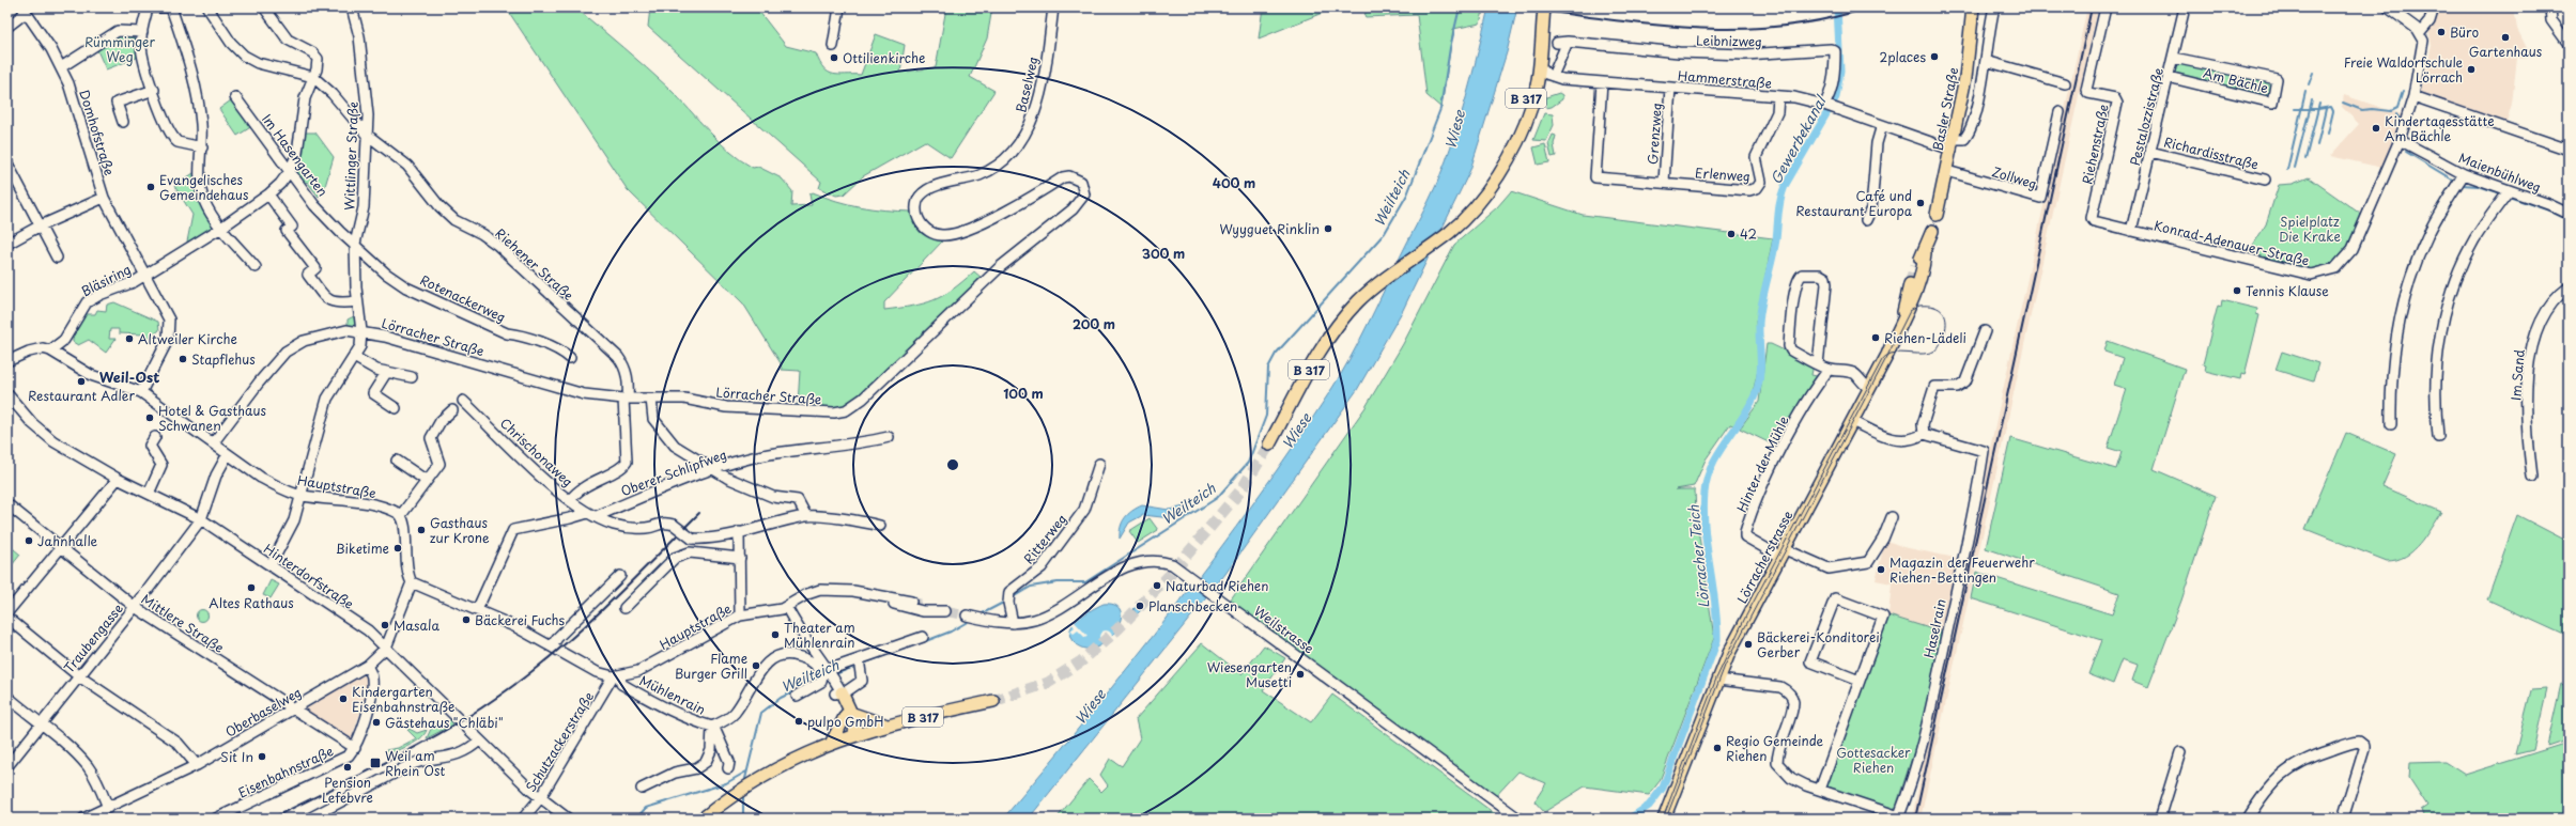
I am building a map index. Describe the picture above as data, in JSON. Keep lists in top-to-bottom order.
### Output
{
  "streets": {
    "main road": ["B 317", "Basler Straße", "Lörracherstrasse"],
    "street": [
      "Leibnizweg",
      "Hammerstraße",
      "Am Bächle",
      "Baselweg",
      "Pestalozzistraße",
      "Domhofstraße",
      "Grenzweg",
      "Riehenstraße",
      "Richardisstraße",
      "Im Hasengarten",
      "Wittlinger Straße",
      "Maienbühlweg",
      "Erlenweg",
      "Zollweg",
      "Konrad-Adenauer-Straße",
      "Riehener Straße",
      "Bläsiring",
      "Rotenackerweg",
      "Lörracher Straße",
      "Im Sand",
      "Chrischonaweg",
      "Hinter der Mühle",
      "Oberer Schlipfweg",
      "Hauptstraße",
      "Ritterweg",
      "Hinterdorfstraße",
      "Mittlere Straße",
      "Haselrain",
      "Weilstrasse",
      "Traubengasse",
      "Mühlenrain",
      "Oberbaselweg",
      "Schutzackerstraße",
      "Eisenbahnstraße"
    ]
  },
  "crossings": [
    ["Leibnizweg", "Hammerstraße"],
    ["Hammerstraße", "B 317"],
    ["Hammerstraße", "Basler Straße"],
    ["Hammerstraße", "Grenzweg"],
    ["Hammerstraße", "Erlenweg"],
    ["Am Bächle", "Pestalozzistraße"],
    ["Baselweg", "Lörracher Straße"],
    ["Basler Straße", "Zollweg"],
    ["Pestalozzistraße", "Riehenstraße"],
    ["Pestalozzistraße", "Richardisstraße"],
    ["Pestalozzistraße", "Konrad-Adenauer-Straße"],
    ["Domhofstraße", "Bläsiring"],
    ["Grenzweg", "Erlenweg"],
    ["Riehenstraße", "Konrad-Adenauer-Straße"],
    ["Im Hasengarten", "Wittlinger Straße"],
    ["Im Hasengarten", "Bläsiring"],
    ["Im Hasengarten", "Rotenackerweg"],
    ["Wittlinger Straße", "Riehener Straße"],
    ["Wittlinger Straße", "Rotenackerweg"],
    ["Wittlinger Straße", "Lörracher Straße"],
    ["Maienbühlweg", "Konrad-Adenauer-Straße"],
    ["Riehener Straße", "Lörracher Straße"],
    ["Riehener Straße", "Chrischonaweg"],
    ["Bläsiring", "Hauptstraße"],
    ["Lörracher Straße", "Hauptstraße"],
    ["Chrischonaweg", "Oberer Schlipfweg"],
    ["Hinter der Mühle", "Lörracherstrasse"],
    ["Hauptstraße", "Traubengasse"],
    ["Hauptstraße", "Mühlenrain"],
    ["Hauptstraße", "Schutzackerstraße"],
    ["Ritterweg", "Weilstrasse"],
    ["Hinterdorfstraße", "Traubengasse"],
    ["Hinterdorfstraße", "Oberbaselweg"],
    ["Hinterdorfstraße", "Schutzackerstraße"],
    ["Mittlere Straße", "Traubengasse"],
    ["Mittlere Straße", "Oberbaselweg"],
    ["Mittlere Straße", "Eisenbahnstraße"],
    ["Mühlenrain", "Schutzackerstraße"]
  ],
  "districts": ["Weil-Ost"],
  "water": [
    "Wiese",
    "Gewerbekanal",
    "Weilteich",
    "Lörracher Teich"
  ],
  "parks": ["Rümminger Weg", "Spielplatz Die Krake", "Gottesacker Riehen"],
  "places": {
    "other": [
      "Büro",
      "Gartenhaus",
      "2places",
      "Ottilienkirche",
      "Freie Waldorfschule Lörrach",
      "Kindertagesstätte Am Bächle",
      "Evangelisches Gemeindehaus",
      "Café und Restaurant Europa",
      "Wyyguet Rinklin",
      "42",
      "Tennis Klause",
      "Riehen-Lädeli",
      "Altweiler Kirche",
      "Stapflehus",
      "Restaurant Adler",
      "Hotel & Gasthaus Schwanen",
      "Gasthaus zur Krone",
      "Jahnhalle",
      "Biketime",
      "Magazin der Feuerwehr Riehen-Bettingen",
      "Naturbad Riehen",
      "Altes Rathaus",
      "Planschbecken",
      "Bäckerei Fuchs",
      "Masala",
      "Theater am Mühlenrain",
      "Bäckerei-Konditorei Gerber",
      "Flame Burger Grill",
      "Wiesengarten Musetti",
      "Kindergarten Eisenbahnstraße",
      "pulpo GmbH",
      "Gästehaus \"Chläbi\"",
      "Regio Gemeinde Riehen",
      "Sit In",
      "Pension Lefebvre"
    ],
    "transit": ["Weil am Rhein Ost"]
  },
  "rings": [
    "400 m",
    "300 m",
    "200 m",
    "100 m"
  ]
}
